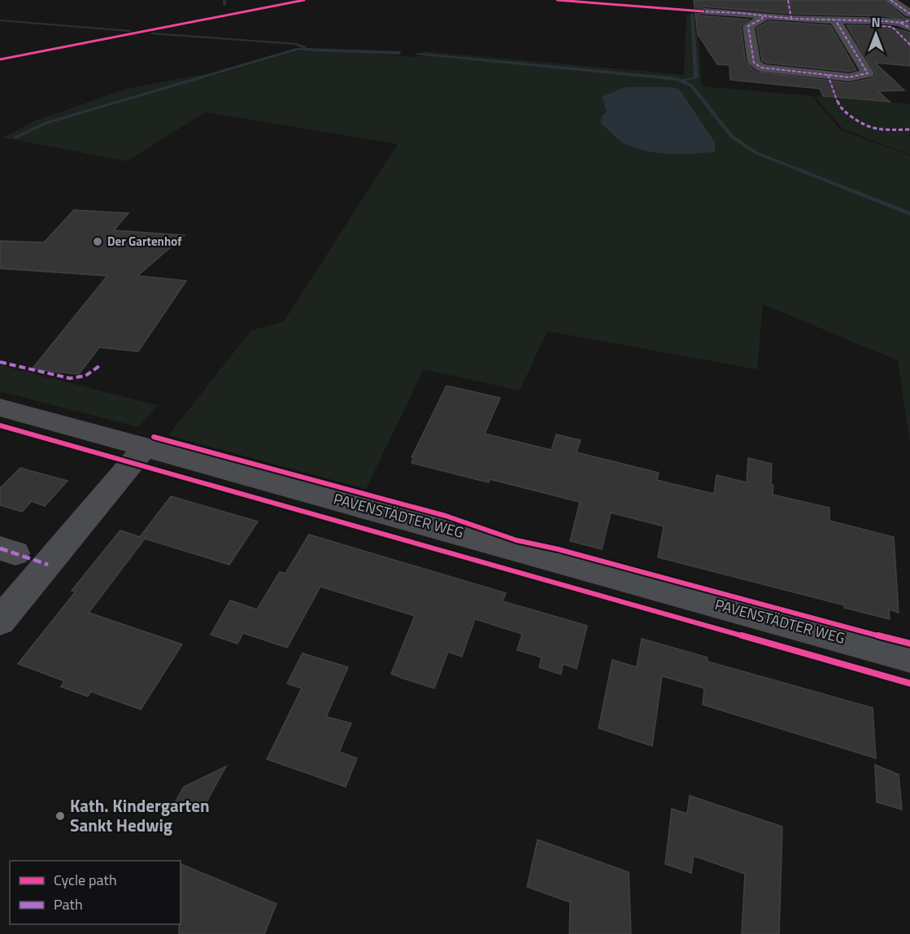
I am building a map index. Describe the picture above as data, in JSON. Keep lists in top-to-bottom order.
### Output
{
  "streets": {
    "street": ["PAVENSTÄDTER WEG"]
  },
  "places": ["Der Gartenhof", "Kath. Kindergarten Sankt Hedwig"],
  "legend": ["Cycle path", "Path"],
  "north": "top"
}
